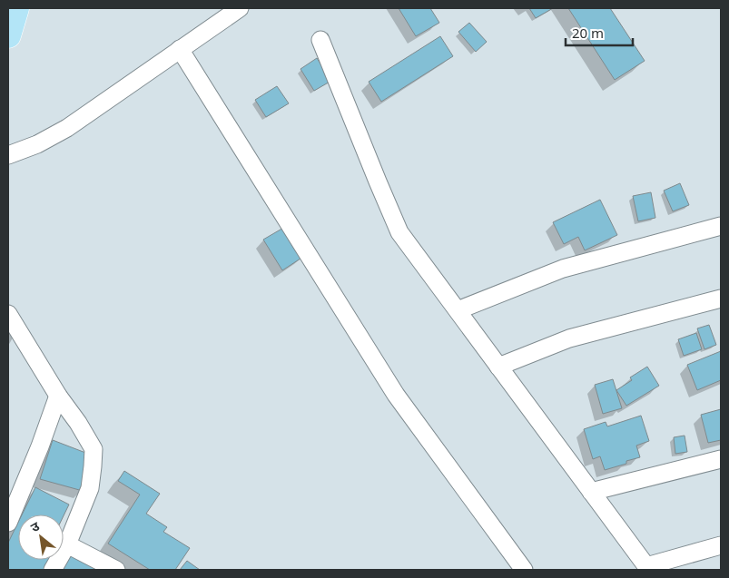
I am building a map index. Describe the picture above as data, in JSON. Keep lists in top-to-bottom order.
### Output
{
  "scale_bar": "20 m",
  "north": "top left"
}
